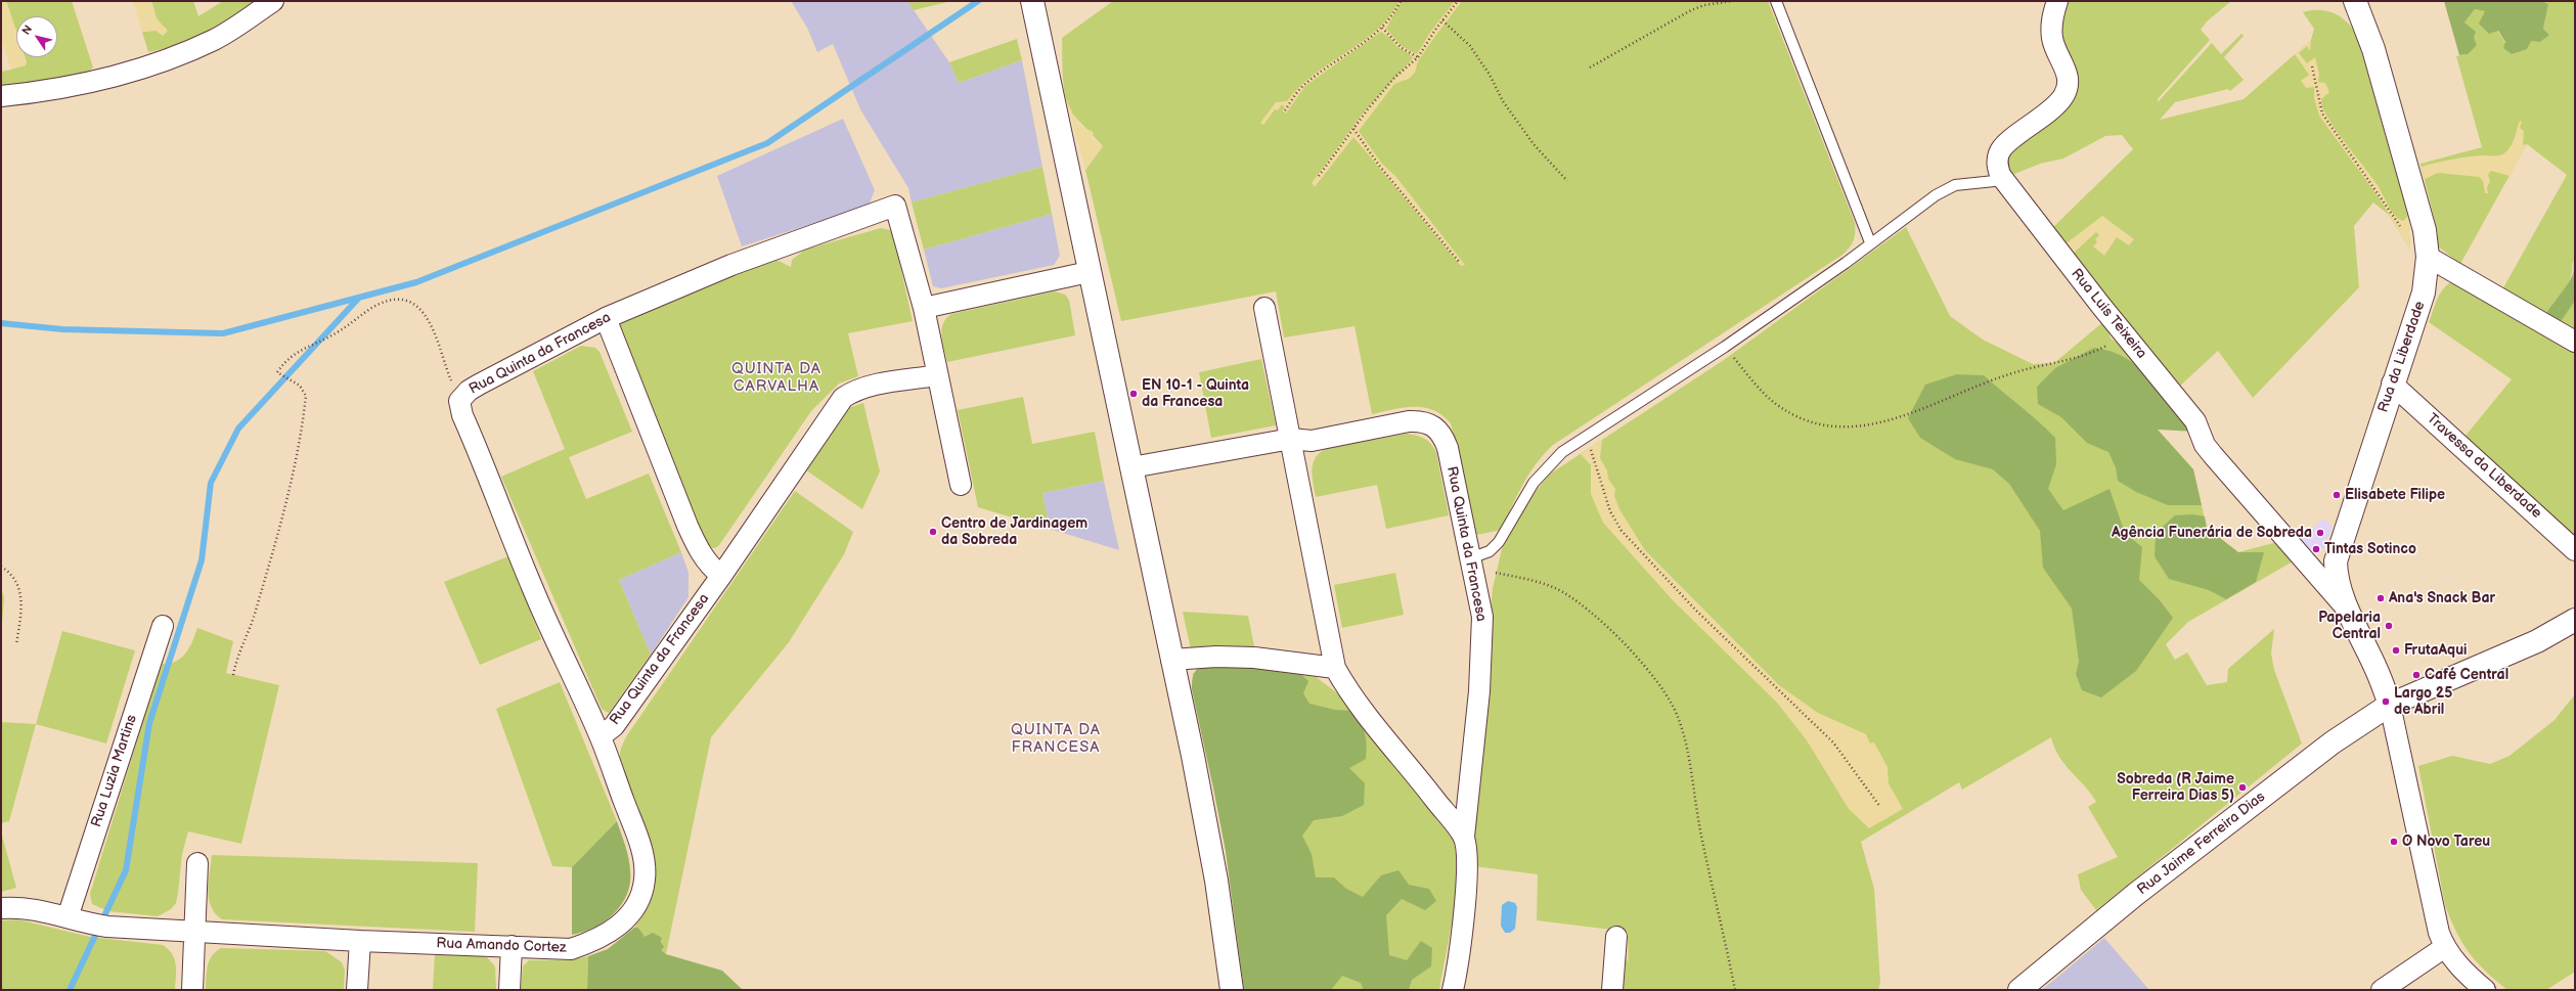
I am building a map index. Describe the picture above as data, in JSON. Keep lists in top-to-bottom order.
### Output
{
  "streets": {
    "street": [
      "Rua Luis Teixeira",
      "Rua Quinta da Francesa",
      "Rua da Liberdade",
      "Travessa da Liberdade",
      "Rua Luzia Martins",
      "Rua Jaime Ferreira Dias",
      "Rua Amando Cortez"
    ]
  },
  "crossings": [
    ["Rua Luis Teixeira", "Rua da Liberdade"],
    ["Rua Quinta da Francesa", "Rua Amando Cortez"],
    ["Rua da Liberdade", "Travessa da Liberdade"],
    ["Rua da Liberdade", "Rua Jaime Ferreira Dias"],
    ["Rua Luzia Martins", "Rua Amando Cortez"]
  ],
  "districts": ["QUINTA DA CARVALHA", "QUINTA DA FRANCESA"],
  "places": [
    "EN 10-1 - Quinta da Francesa",
    "Elisabete Filipe",
    "Centro de Jardinagem da Sobreda",
    "Agência Funerária de Sobreda",
    "Tintas Sotinco",
    "Ana's Snack Bar",
    "Papelaria Central",
    "FrutaAqui",
    "Café Central",
    "Largo 25 de Abril",
    "Sobreda (R Jaime Ferreira Dias 5)",
    "O Novo Tareu"
  ],
  "north": "top left"
}
